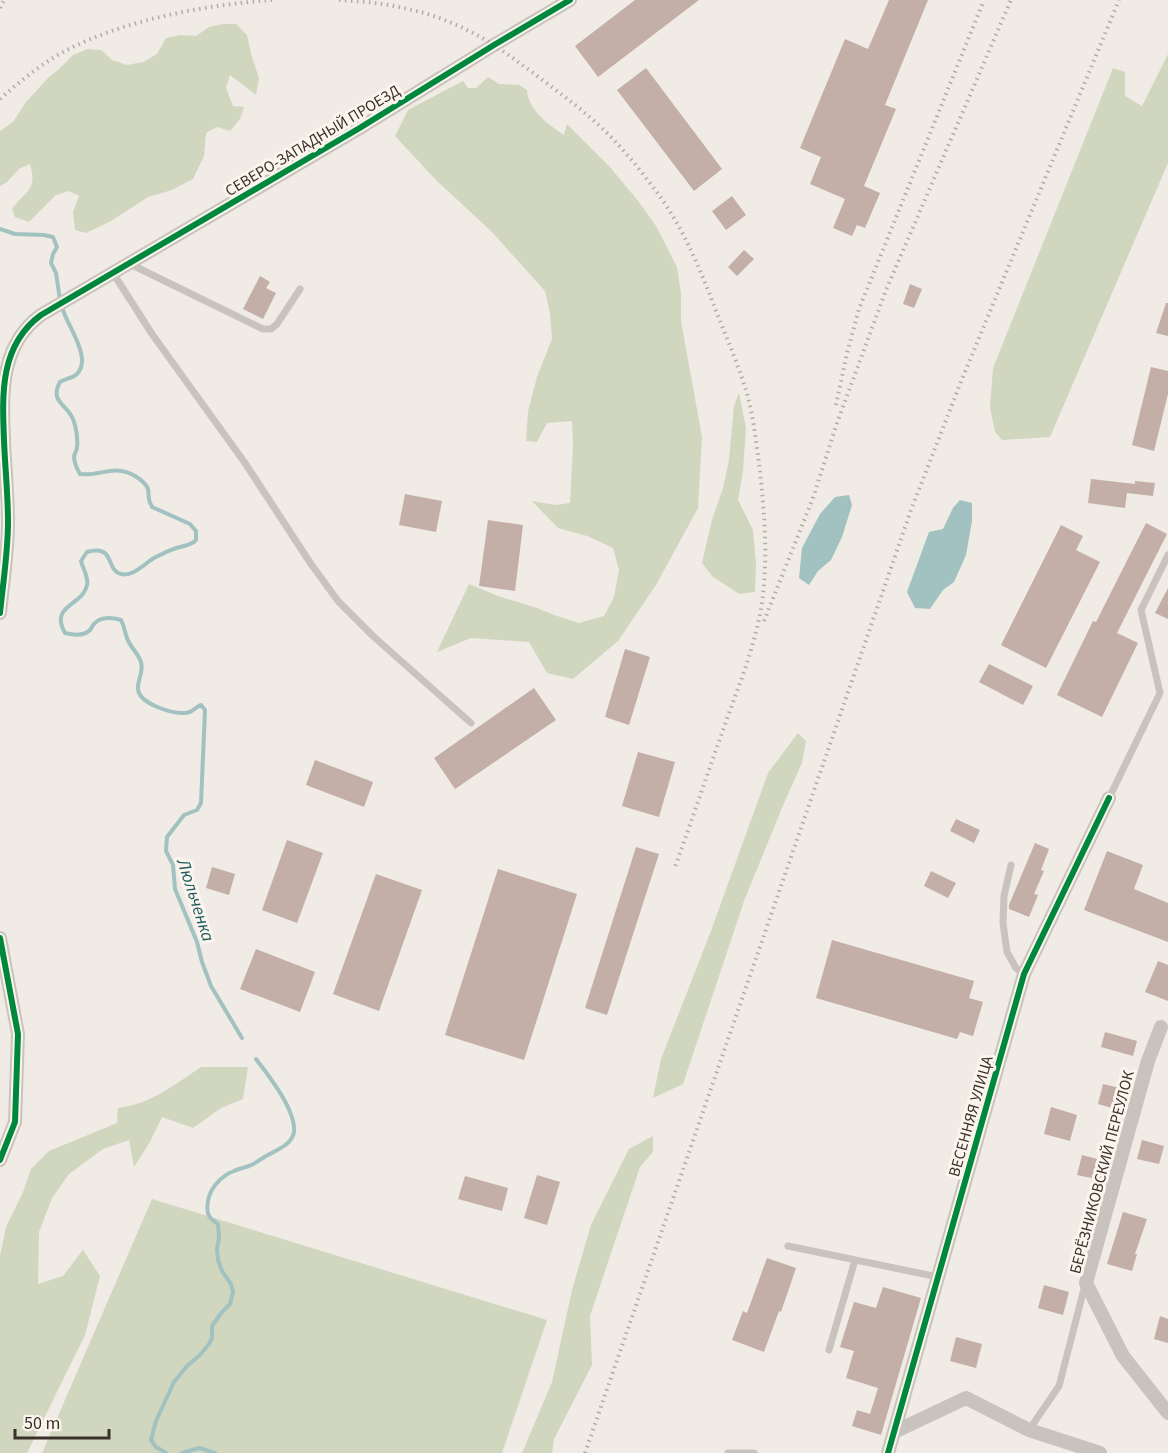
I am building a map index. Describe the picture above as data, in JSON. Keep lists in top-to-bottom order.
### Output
{
  "streets": {
    "street": ["СЕВЕРО-ЗАПАДНЫЙ ПРОЕЗД", "ВЕСЕННЯЯ УЛИЦА", "БЕРЁЗНИКОВСКИЙ ПЕРЕУЛОК"]
  },
  "water": ["Люльченка"],
  "scale_bar": "50 m"
}
